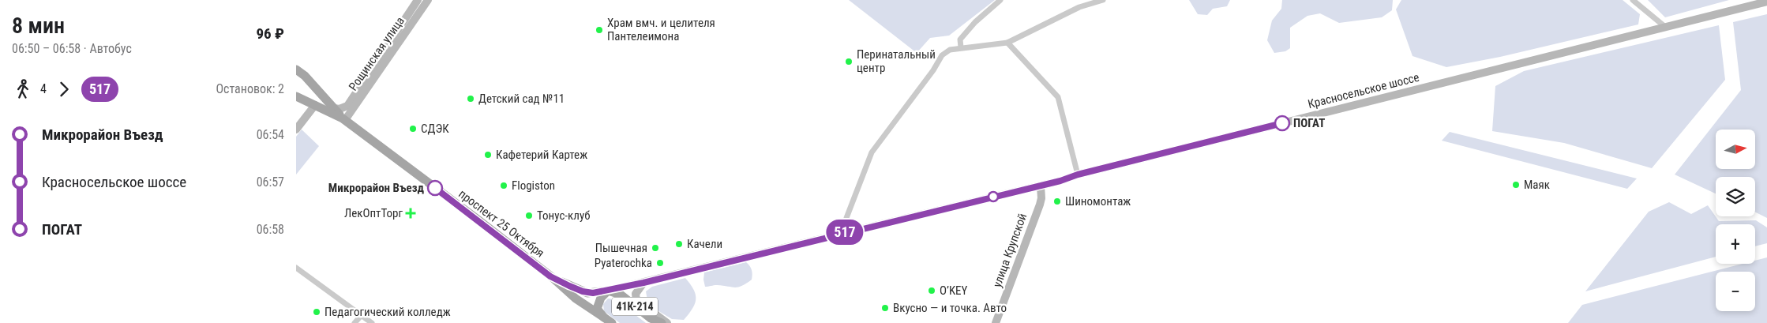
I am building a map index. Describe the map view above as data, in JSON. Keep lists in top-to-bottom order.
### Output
{
  "streets": {
    "main road": [
      "Рощинская улица",
      "Красносельское шоссе",
      "проспект 25 Октября",
      "улица Крупской",
      "41К-214"
    ]
  },
  "crossings": [
    ["Рощинская улица", "проспект 25 Октября"],
    ["Красносельское шоссе", "проспект 25 Октября"],
    ["Красносельское шоссе", "улица Крупской"],
    ["Красносельское шоссе", "41К-214"],
    ["проспект 25 Октября", "41К-214"]
  ],
  "places": {
    "other": [
      "Храм вмч. и целителя Пантелеимона",
      "Перинатальный центр",
      "Детский сад №11",
      "ПОГАТ",
      "СДЭК",
      "Кафетерий Картеж",
      "Маяк",
      "Flogiston",
      "Микрорайон Въезд",
      "Шиномонтаж",
      "Тонус-клуб",
      "Качели",
      "Пышечная",
      "Pyaterochka",
      "O’KEY",
      "Вкусно — и точка. Авто",
      "Педагогический колледж"
    ],
    "health": ["ЛекОптТорг"]
  },
  "lines": ["bus line 517"],
  "north": "right",
  "page": {
    "heading": ["8 мин", "06:50 – 06:58 · Автобус", "96 ₽"],
    "on_map": "517",
    "legs": ["4", "517", "Остановок: 2"],
    "list": [
      {
        "name": "Микрорайон Въезд",
        "value": "06:54"
      },
      {
        "name": "Красносельское шоссе",
        "value": "06:57"
      },
      {
        "name": "ПОГАТ",
        "value": "06:58"
      }
    ],
    "map_buttons": ["+", "−"]
  }
}
